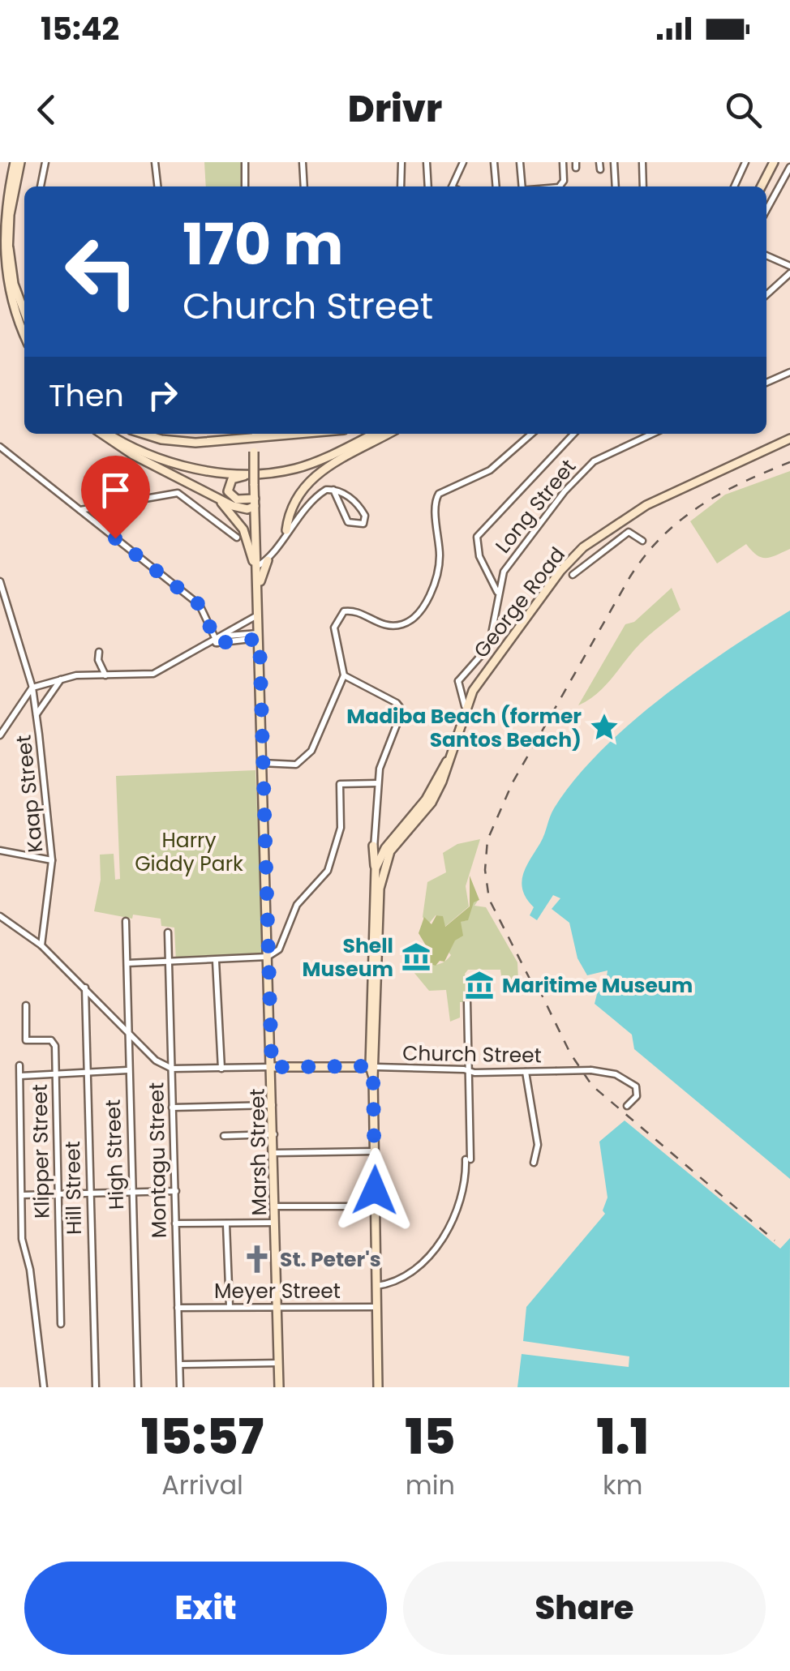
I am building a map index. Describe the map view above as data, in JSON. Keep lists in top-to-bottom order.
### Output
{
  "streets": {
    "street": [
      "Long Street",
      "George Road",
      "Kaap Street",
      "Church Street",
      "Klipper Street",
      "Marsh Street",
      "High Street",
      "Montagu Street",
      "Hill Street",
      "Meyer Street"
    ]
  },
  "crossings": [
    ["George Road", "Church Street"],
    ["Church Street", "Marsh Street"],
    ["Church Street", "Montagu Street"],
    ["Marsh Street", "Meyer Street"],
    ["Montagu Street", "Meyer Street"]
  ],
  "parks": ["Harry Giddy Park"],
  "places": {
    "place": ["Madiba Beach (former Santos Beach)"],
    "museum": ["Shell Museum", "Maritime Museum"],
    "church": ["St. Peter's"]
  },
  "page": {
    "status": "15:42",
    "header": "Drivr",
    "turn": ["170 m", "Church Street"],
    "then": "Then",
    "eta": [
      "15:57",
      "Arrival",
      "15",
      "min",
      "1.1",
      "km"
    ],
    "buttons": ["Exit", "Share"]
  }
}
